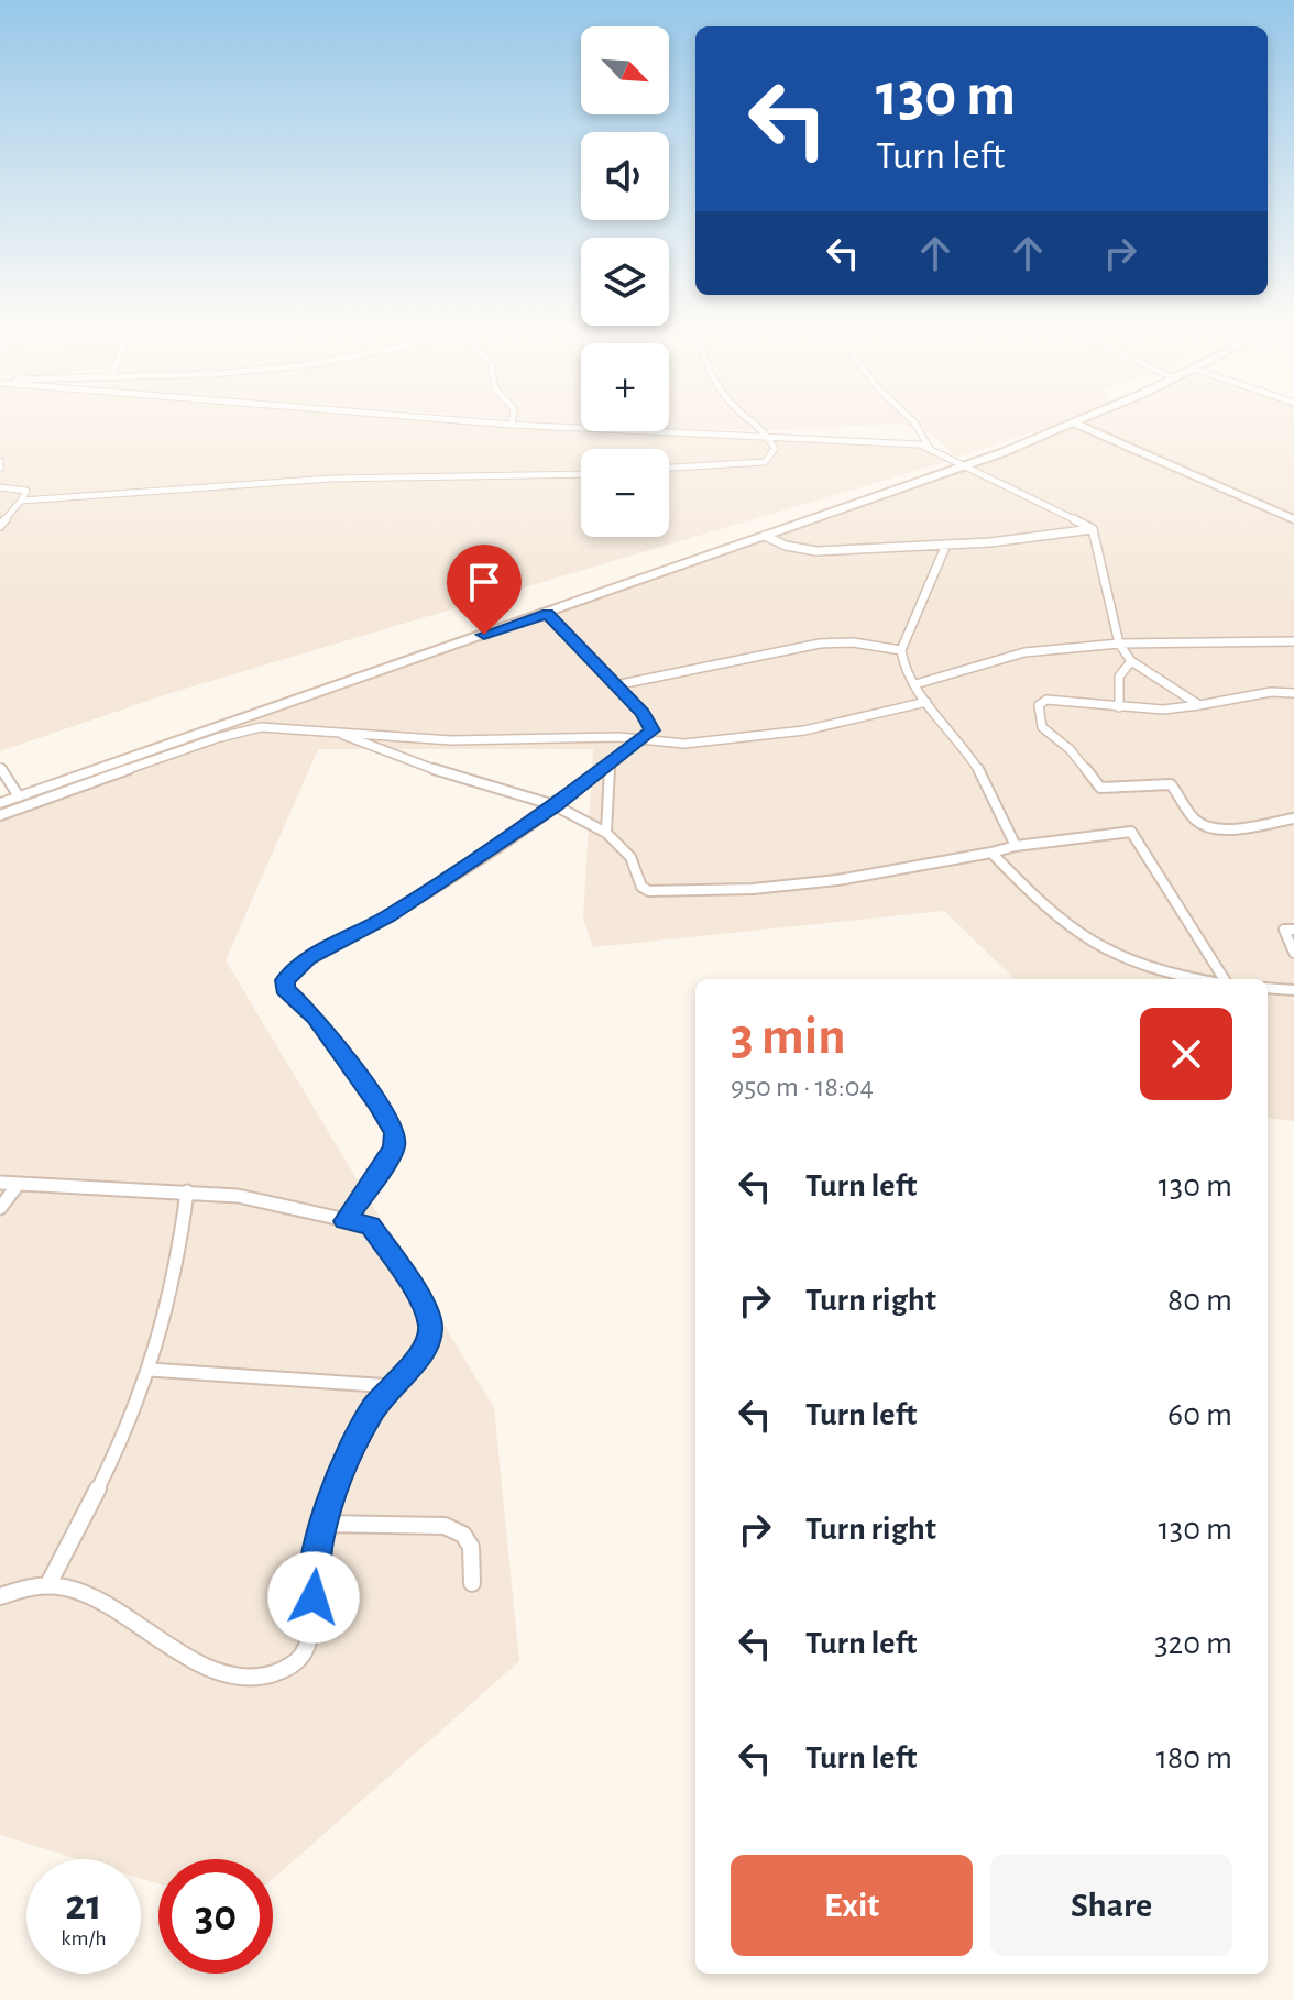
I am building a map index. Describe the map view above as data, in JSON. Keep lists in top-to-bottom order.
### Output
{
  "north": "bottom right",
  "page": {
    "map_buttons": ["+", "−"],
    "turn": ["130 m", "Turn left"],
    "heading": ["3 min", "950 m · 18:04"],
    "list": [
      {
        "name": "Turn left",
        "value": "130 m"
      },
      {
        "name": "Turn right",
        "value": "80 m"
      },
      {
        "name": "Turn left",
        "value": "60 m"
      },
      {
        "name": "Turn right",
        "value": "130 m"
      },
      {
        "name": "Turn left",
        "value": "320 m"
      },
      {
        "name": "Turn left",
        "value": "180 m"
      }
    ],
    "buttons": ["Exit", "Share"],
    "speed": "21 km/h",
    "limit": "30"
  }
}
